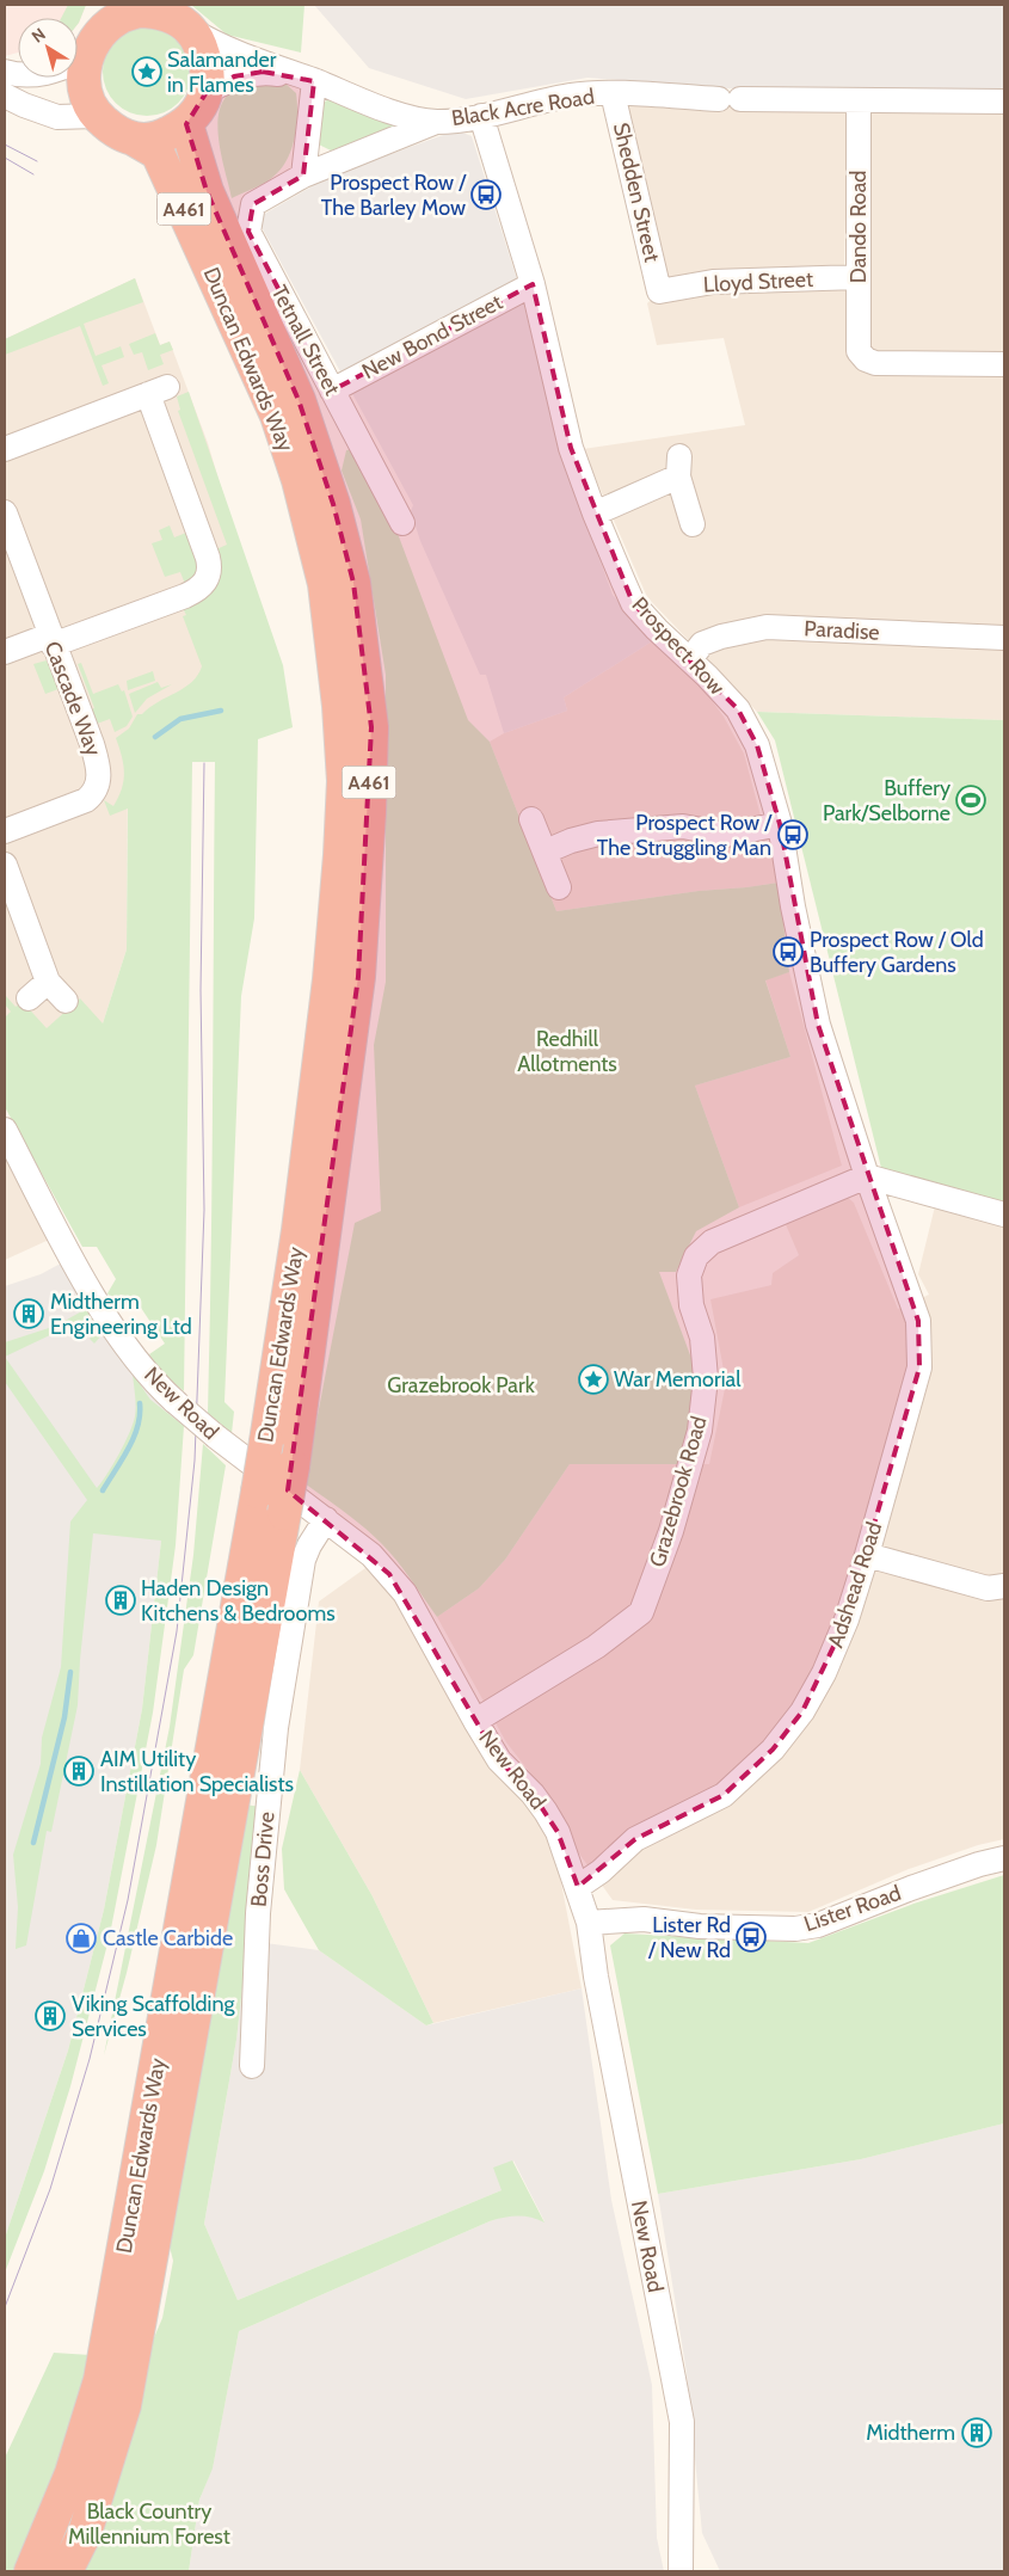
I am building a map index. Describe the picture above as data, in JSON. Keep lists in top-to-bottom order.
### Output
{
  "streets": {
    "highway": ["A461", "Duncan Edwards Way"],
    "street": [
      "Black Acre Road",
      "Shedden Street",
      "Dando Road",
      "Lloyd Street",
      "New Bond Street",
      "Tetnall Street",
      "Paradise",
      "Prospect Row",
      "Cascade Way",
      "New Road",
      "Grazebrook Road",
      "Adshead Road",
      "Boss Drive",
      "Lister Road"
    ]
  },
  "crossings": [
    ["Black Acre Road", "Shedden Street"],
    ["Black Acre Road", "A461"],
    ["Black Acre Road", "Dando Road"],
    ["Black Acre Road", "Tetnall Street"],
    ["Black Acre Road", "Duncan Edwards Way"],
    ["Black Acre Road", "Prospect Row"],
    ["Shedden Street", "Lloyd Street"],
    ["A461", "Duncan Edwards Way"],
    ["Dando Road", "Lloyd Street"],
    ["New Bond Street", "Tetnall Street"],
    ["New Bond Street", "Prospect Row"],
    ["Paradise", "Prospect Row"],
    ["Prospect Row", "Grazebrook Road"],
    ["Prospect Row", "Adshead Road"],
    ["New Road", "Grazebrook Road"],
    ["New Road", "Adshead Road"],
    ["New Road", "Boss Drive"],
    ["New Road", "Lister Road"],
    ["Grazebrook Road", "Adshead Road"]
  ],
  "parks": ["Redhill Allotments", "Grazebrook Park", "Black Country Millennium Forest"],
  "places": {
    "place": ["Salamander in Flames", "War Memorial"],
    "bus stop": [
      "Prospect Row / The Barley Mow",
      "Prospect Row / The Struggling Man",
      "Prospect Row / Old Buffery Gardens",
      "Lister Rd / New Rd"
    ],
    "sports": ["Buffery Park/Selborne"],
    "building": [
      "Midtherm Engineering Ltd",
      "Haden Design Kitchens & Bedrooms",
      "AIM Utility Instillation Specialists",
      "Viking Scaffolding Services",
      "Midtherm"
    ],
    "shop": ["Castle Carbide"]
  },
  "north": "top left"
}
